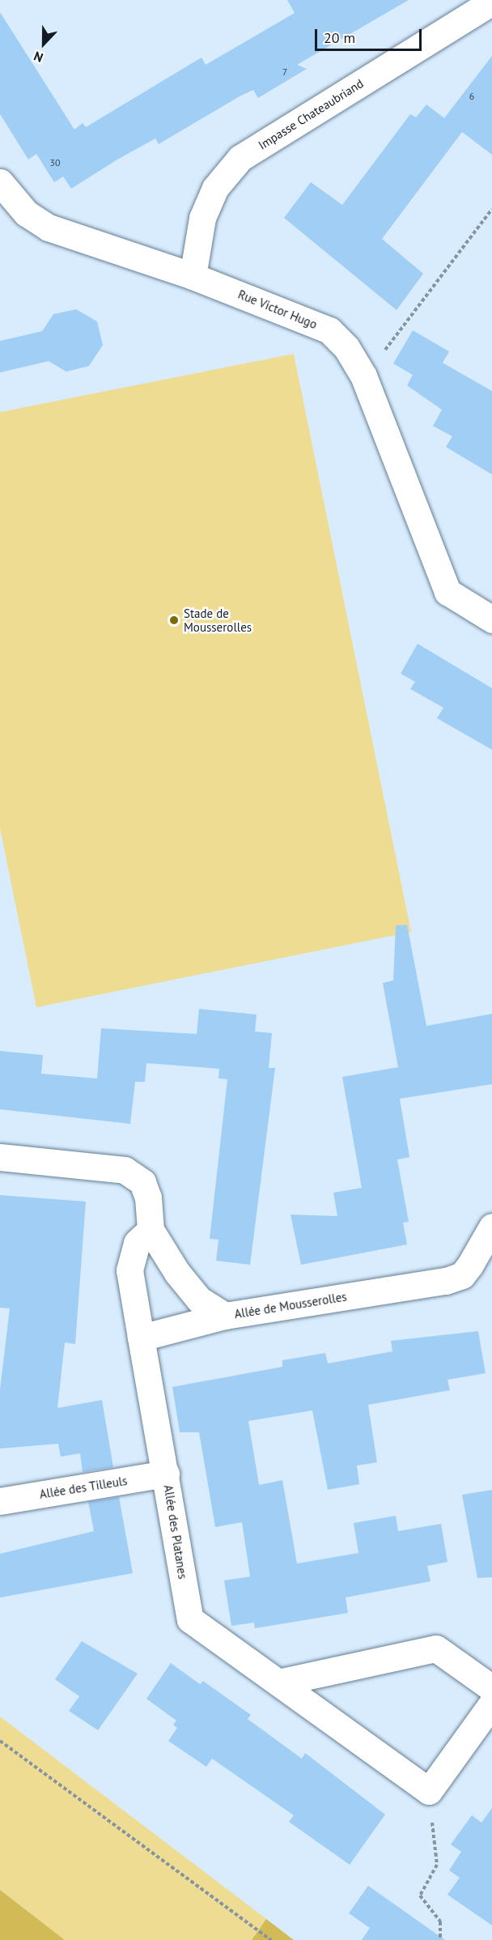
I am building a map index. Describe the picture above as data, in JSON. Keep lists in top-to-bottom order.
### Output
{
  "streets": {
    "street": [
      "Impasse Chateaubriand",
      "Rue Victor Hugo",
      "Allée de Mousserolles",
      "Allée des Tilleuls",
      "Allée des Platanes"
    ]
  },
  "crossings": [
    ["Impasse Chateaubriand", "Rue Victor Hugo"],
    ["Allée de Mousserolles", "Allée des Platanes"],
    ["Allée des Tilleuls", "Allée des Platanes"]
  ],
  "places": ["Stade de Mousserolles"],
  "house_numbers": ["7", "6", "30"],
  "scale_bar": "20 m",
  "north": "bottom"
}
